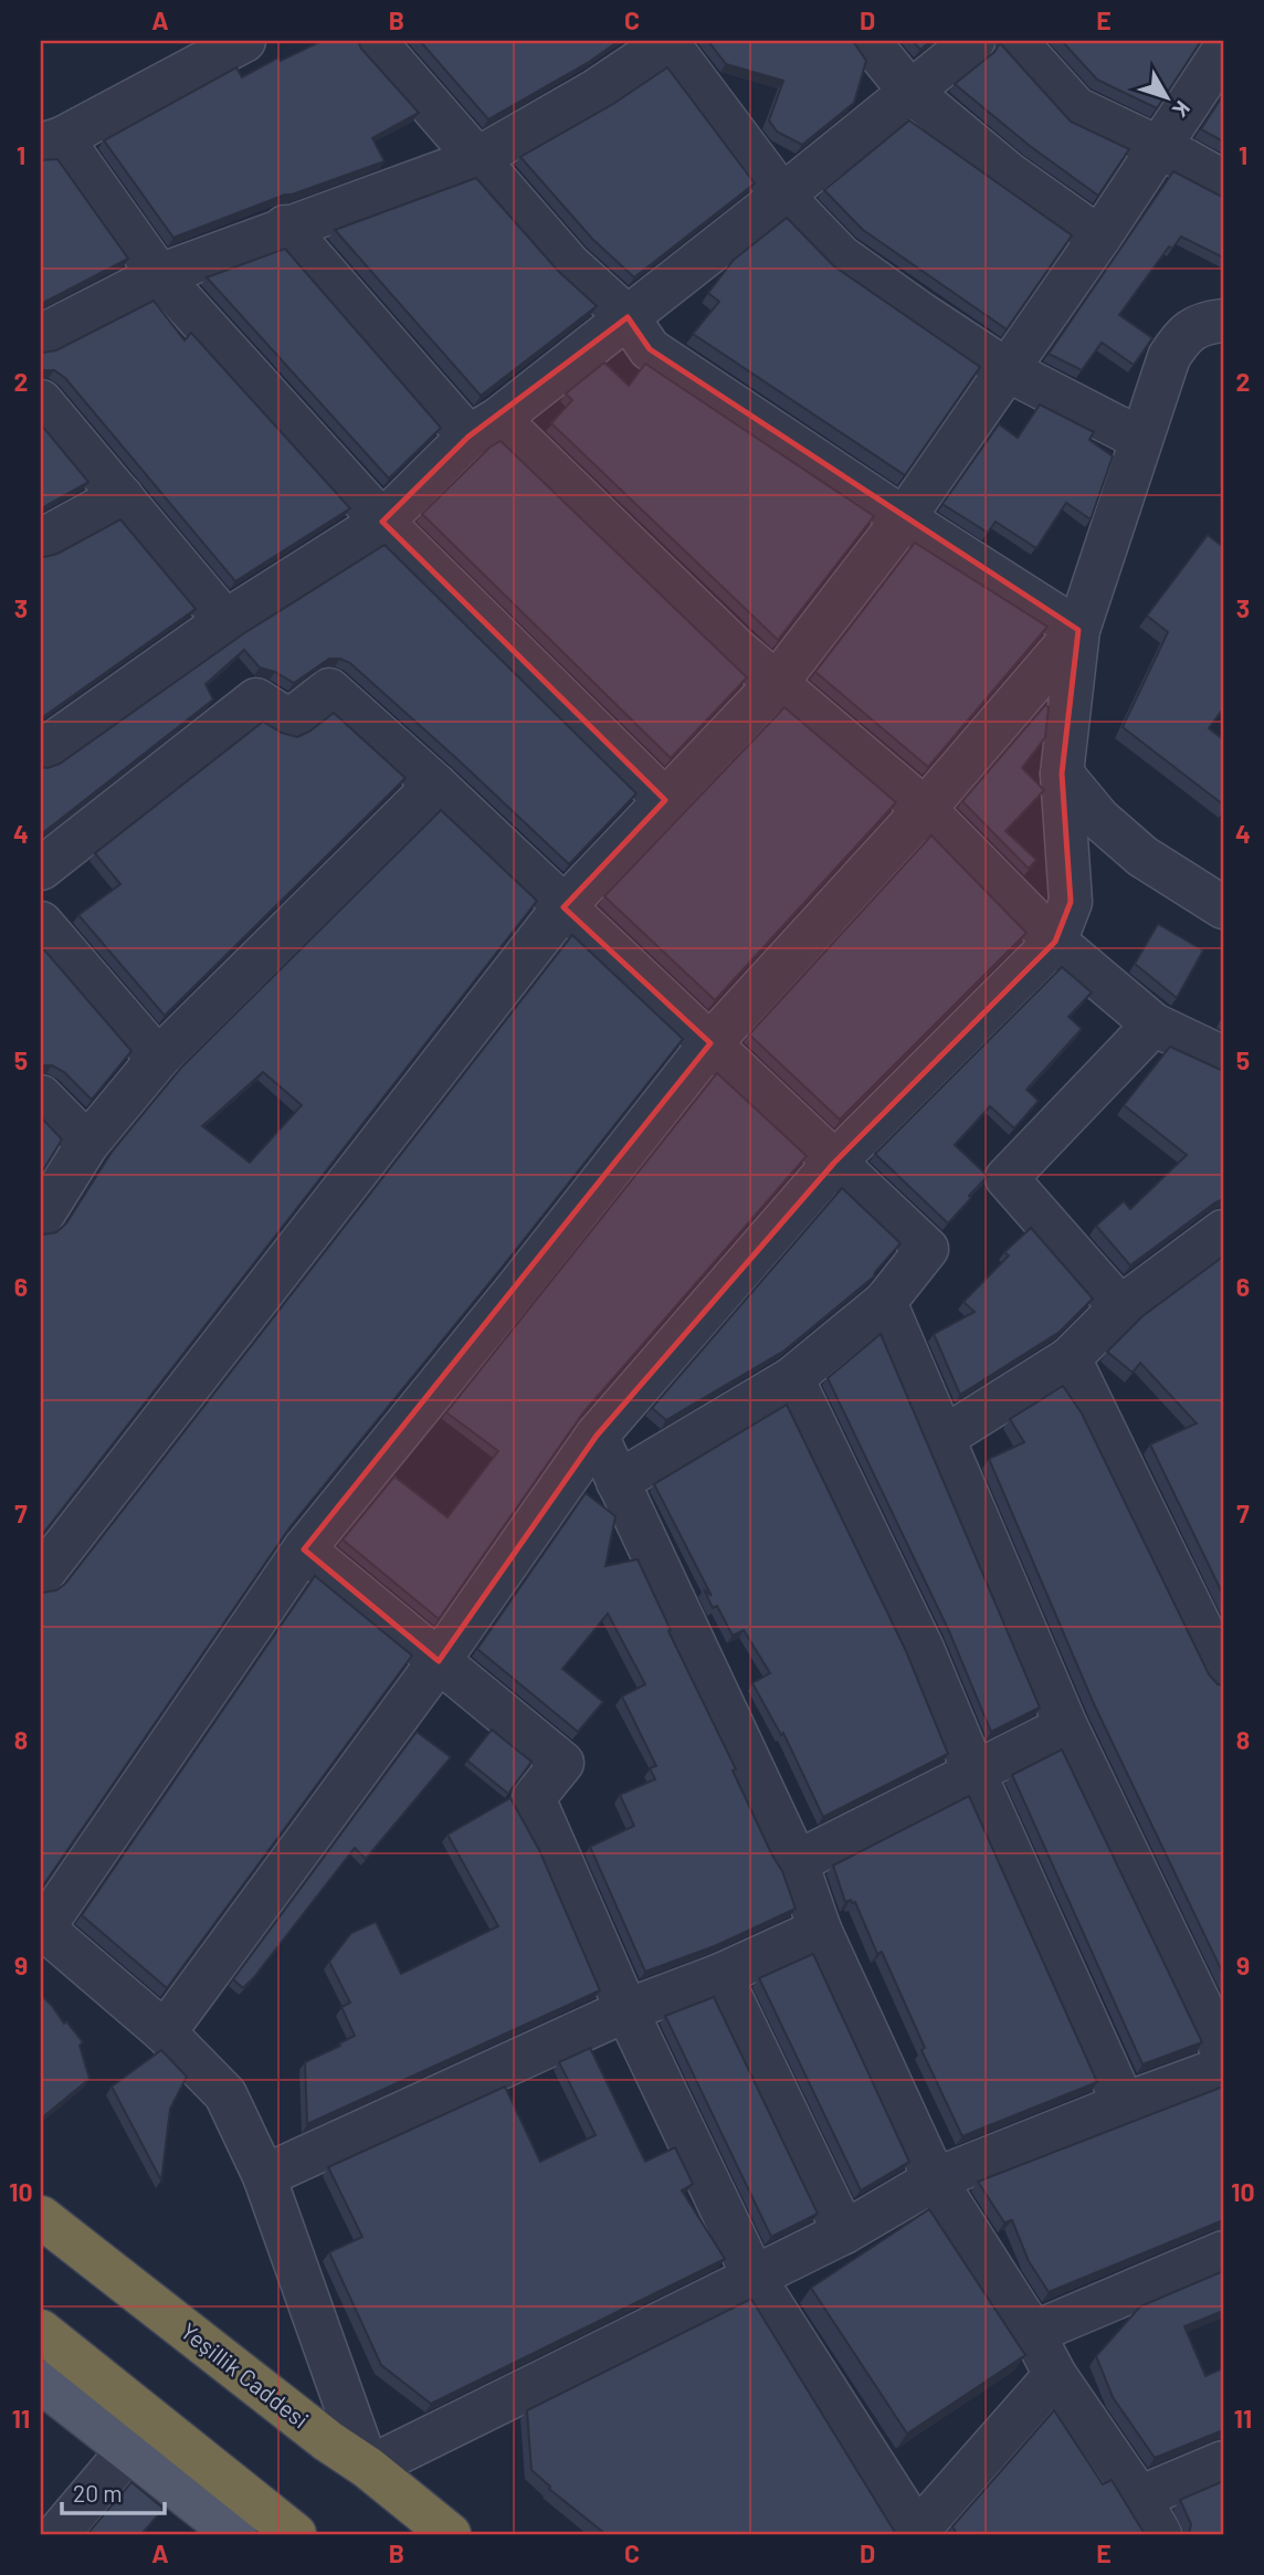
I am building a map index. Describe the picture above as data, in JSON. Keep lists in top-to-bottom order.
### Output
{
  "streets": {
    "highway": ["Yeşillik Caddesi"]
  },
  "scale_bar": "20 m",
  "north": "bottom right",
  "grid": {
    "columns": [
      "A",
      "B",
      "C",
      "D",
      "E"
    ],
    "rows": [
      "1",
      "2",
      "3",
      "4",
      "5",
      "6",
      "7",
      "8",
      "9",
      "10",
      "11"
    ]
  }
}
